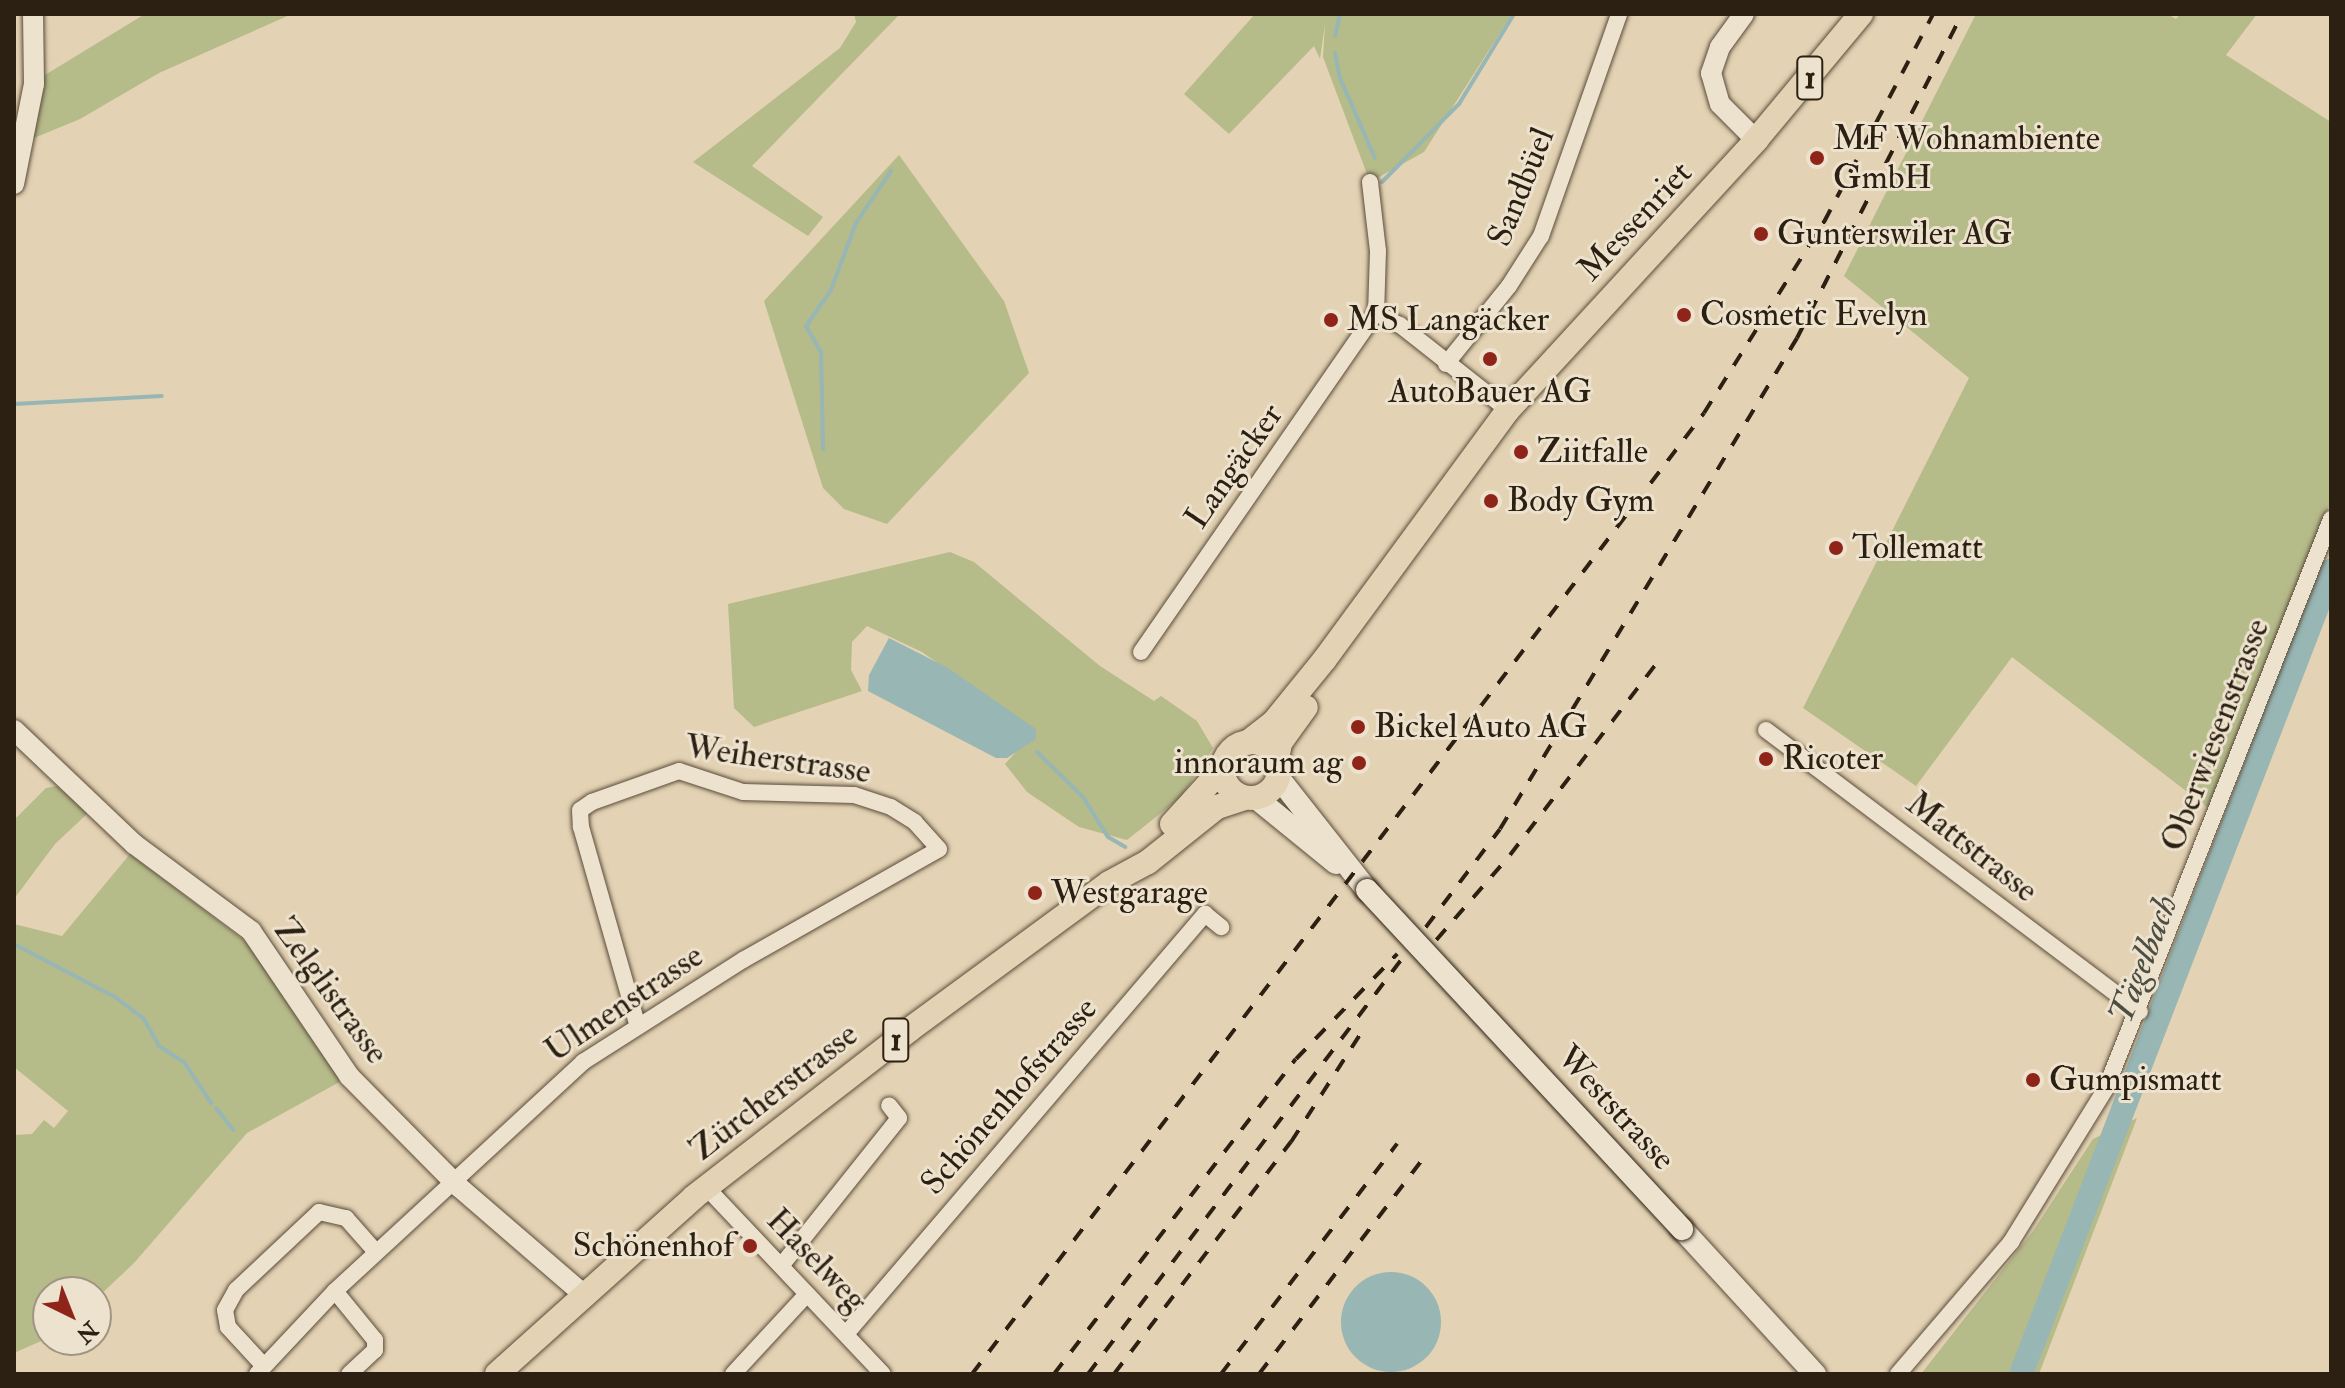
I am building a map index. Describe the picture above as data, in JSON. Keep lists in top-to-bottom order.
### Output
{
  "streets": {
    "main road": [
      "1",
      "Messenriet",
      "Zürcherstrasse",
      "Weststrasse"
    ],
    "street": [
      "Sandbüel",
      "Langäcker",
      "Oberwiesenstrasse",
      "Weiherstrasse",
      "Mattstrasse",
      "Zelglistrasse",
      "Ulmenstrasse",
      "Schönenhofstrasse",
      "Haselweg"
    ]
  },
  "crossings": [
    ["Messenriet", "Zürcherstrasse"],
    ["Messenriet", "Weststrasse"],
    ["Oberwiesenstrasse", "Mattstrasse"],
    ["Weiherstrasse", "Ulmenstrasse"],
    ["Zelglistrasse", "Ulmenstrasse"],
    ["Zelglistrasse", "Zürcherstrasse"],
    ["Zürcherstrasse", "Weststrasse"],
    ["Zürcherstrasse", "Haselweg"],
    ["Schönenhofstrasse", "Haselweg"]
  ],
  "water": ["Tägelbach"],
  "places": [
    "MF Wohnambiente GmbH",
    "Gunterswiler AG",
    "Cosmetic Evelyn",
    "MS Langäcker",
    "AutoBauer AG",
    "Ziitfalle",
    "Body Gym",
    "Tollematt",
    "Bickel Auto AG",
    "Ricoter",
    "innoraum ag",
    "Westgarage",
    "Gumpismatt",
    "Schönenhof"
  ],
  "north": "bottom right"
}
